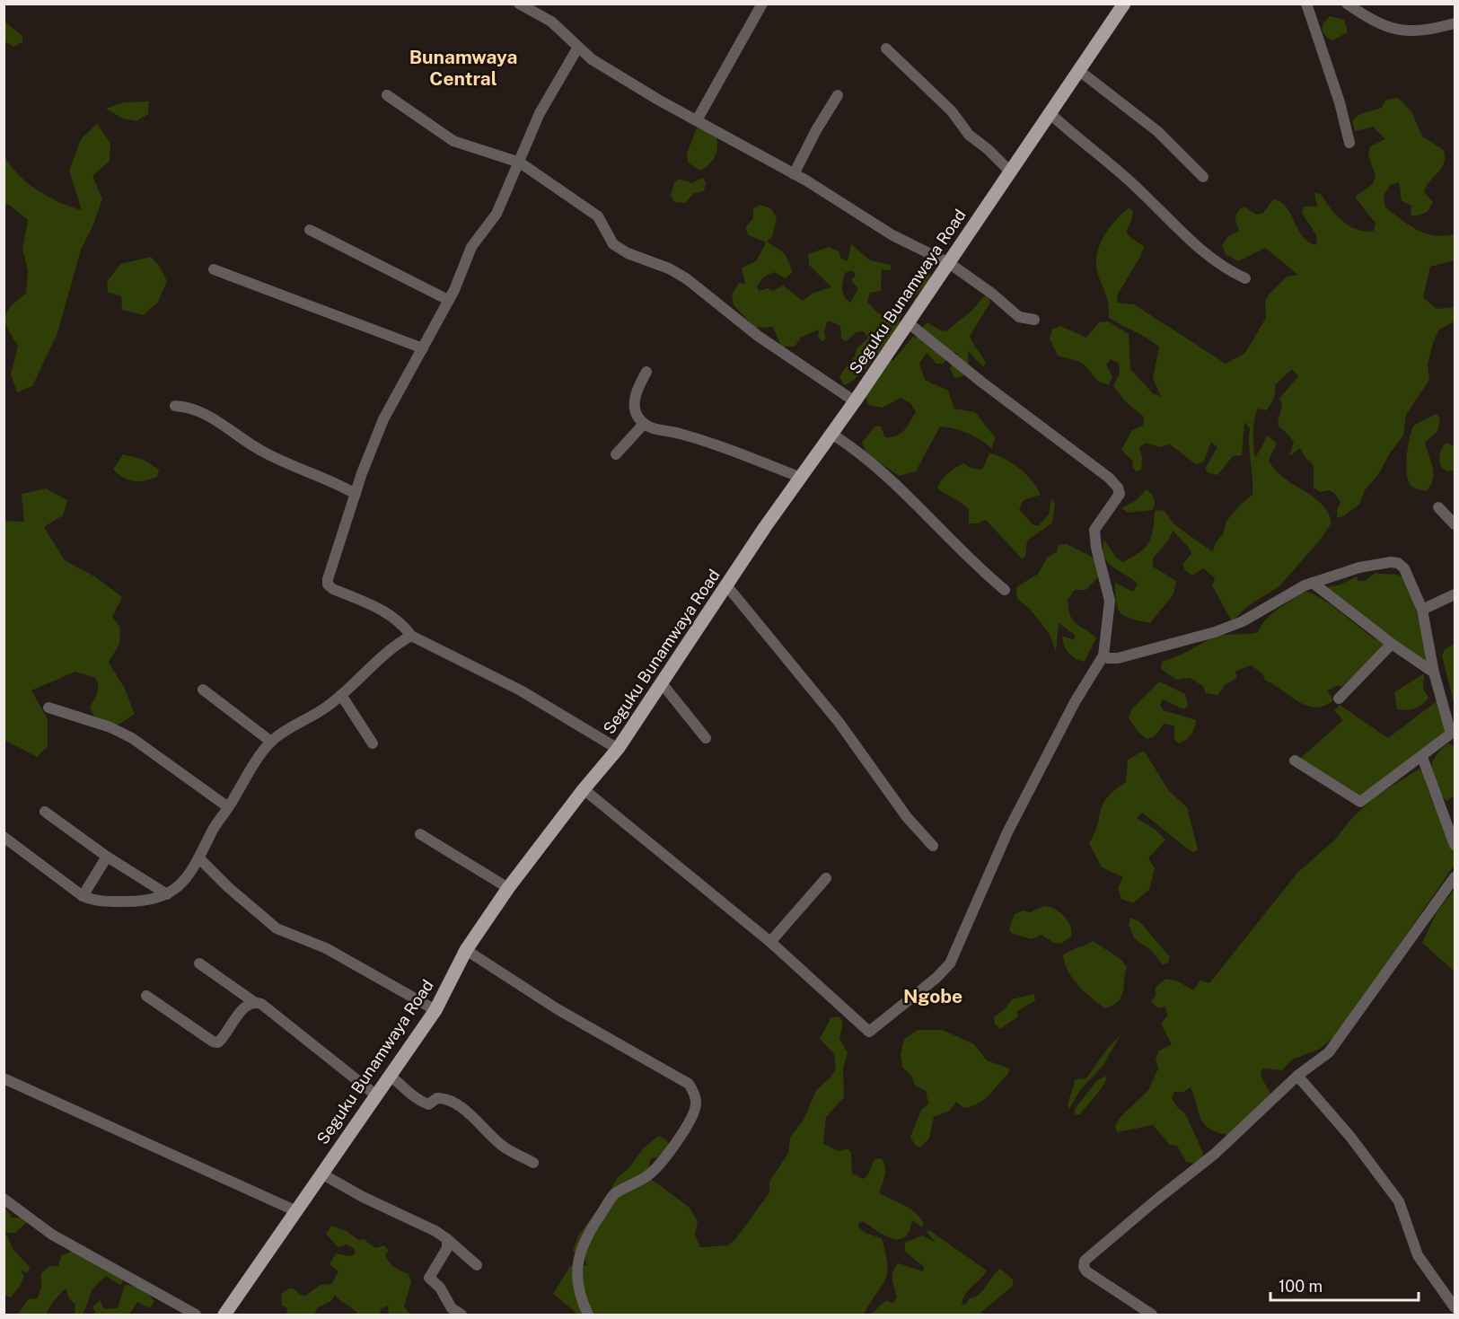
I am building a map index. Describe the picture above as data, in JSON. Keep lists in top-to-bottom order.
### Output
{
  "streets": {
    "main road": ["Seguku Bunamwaya Road"]
  },
  "districts": ["Bunamwaya Central", "Ngobe"],
  "scale_bar": "100 m"
}
